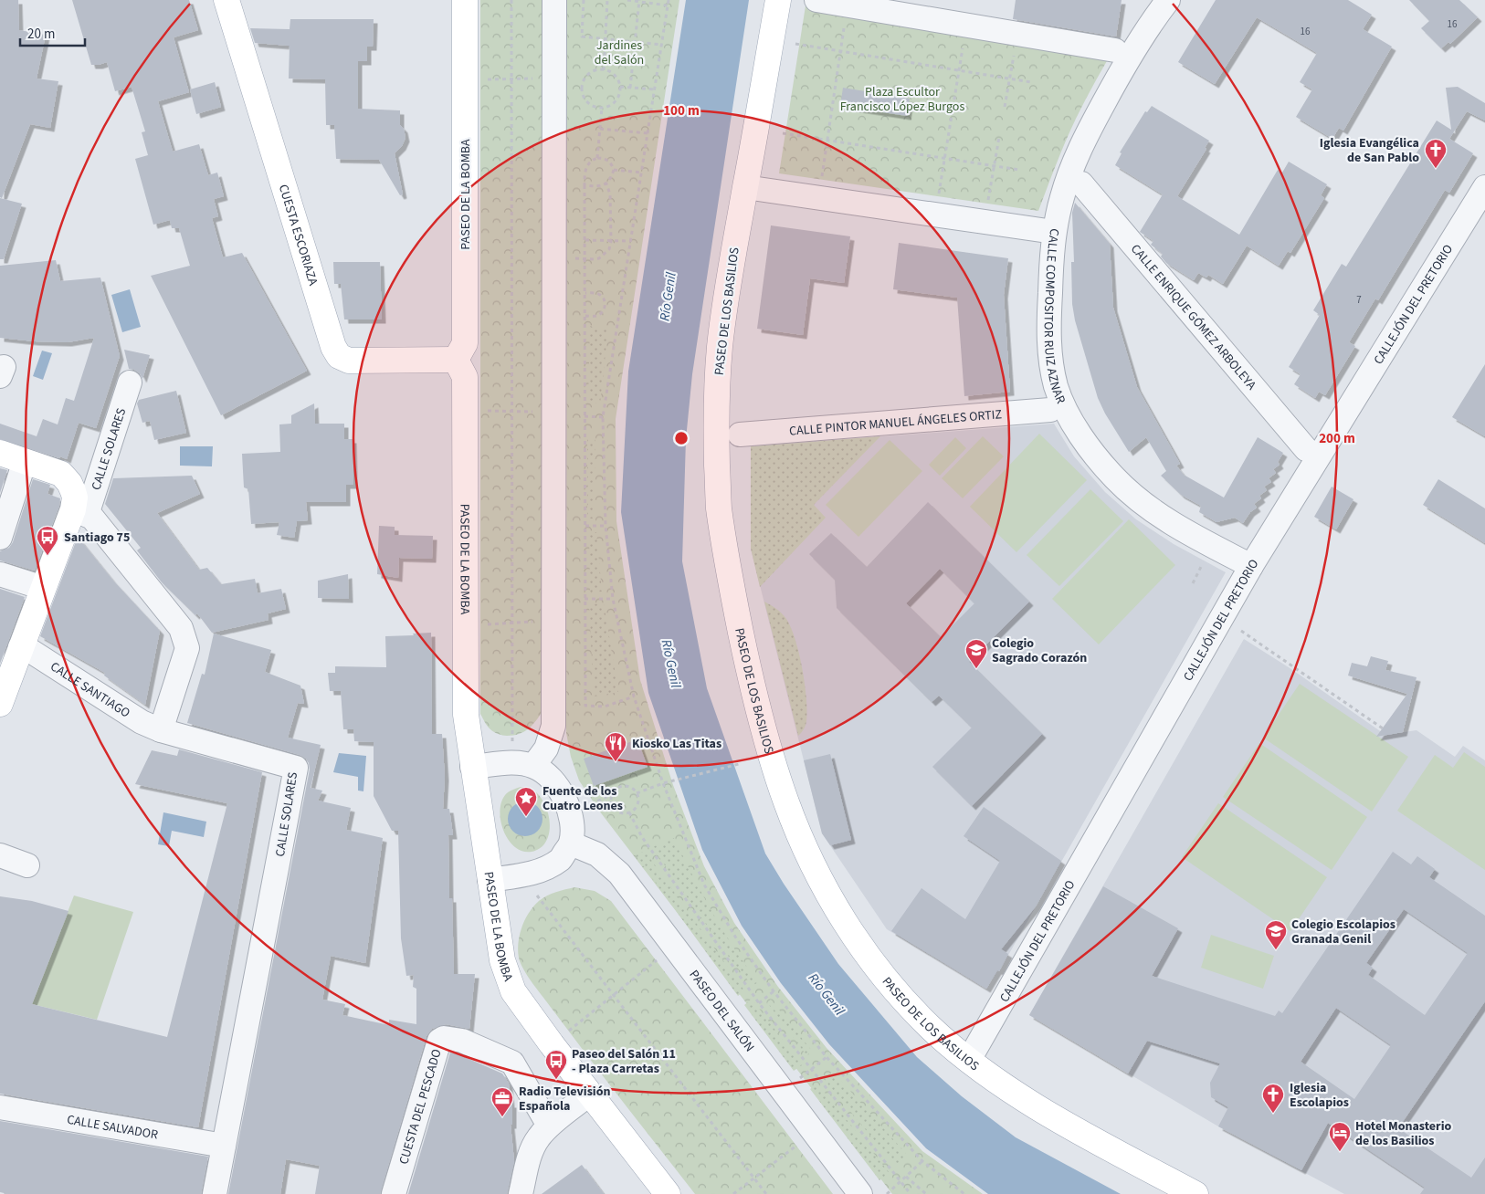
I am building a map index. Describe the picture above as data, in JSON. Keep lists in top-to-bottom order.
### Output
{
  "streets": {
    "main road": [
      "PASEO DE LA BOMBA",
      "CUESTA ESCORIAZA",
      "PASEO DE LOS BASILIOS",
      "CALLE SOLARES"
    ],
    "street": [
      "CALLEJÓN DEL PRETORIO",
      "CALLE COMPOSITOR RUIZ AZNAR",
      "CALLE ENRIQUE GÓMEZ ARBOLEYA",
      "CALLE PINTOR MANUEL ÁNGELES ORTIZ",
      "CALLE SANTIAGO",
      "PASEO DEL SALÓN",
      "CUESTA DEL PESCADO",
      "CALLE SALVADOR"
    ]
  },
  "crossings": [
    ["PASEO DE LA BOMBA", "CUESTA ESCORIAZA"],
    ["CALLEJÓN DEL PRETORIO", "PASEO DE LOS BASILIOS"],
    ["CALLEJÓN DEL PRETORIO", "CALLE COMPOSITOR RUIZ AZNAR"],
    ["CALLE SOLARES", "CALLE SANTIAGO"],
    ["CALLE SOLARES", "CALLE SALVADOR"]
  ],
  "water": ["Río Genil"],
  "parks": ["Jardines del Salón", "Plaza Escultor Francisco López Burgos"],
  "places": {
    "church": ["Iglesia Evangélica de San Pablo", "Iglesia Escolapios"],
    "bus stop": ["Santiago 75", "Paseo del Salón 11 - Plaza Carretas"],
    "school or university": ["Colegio Sagrado Corazón", "Colegio Escolapios Granada Genil"],
    "restaurant": ["Kiosko Las Titas"],
    "place": ["Fuente de los Cuatro Leones"],
    "office": ["Radio Televisión Española"],
    "hotel": ["Hotel Monasterio de los Basilios"]
  },
  "house_numbers": ["16", "16", "7"],
  "scale_bar": "20 m",
  "rings": ["100 m", "200 m"]
}
